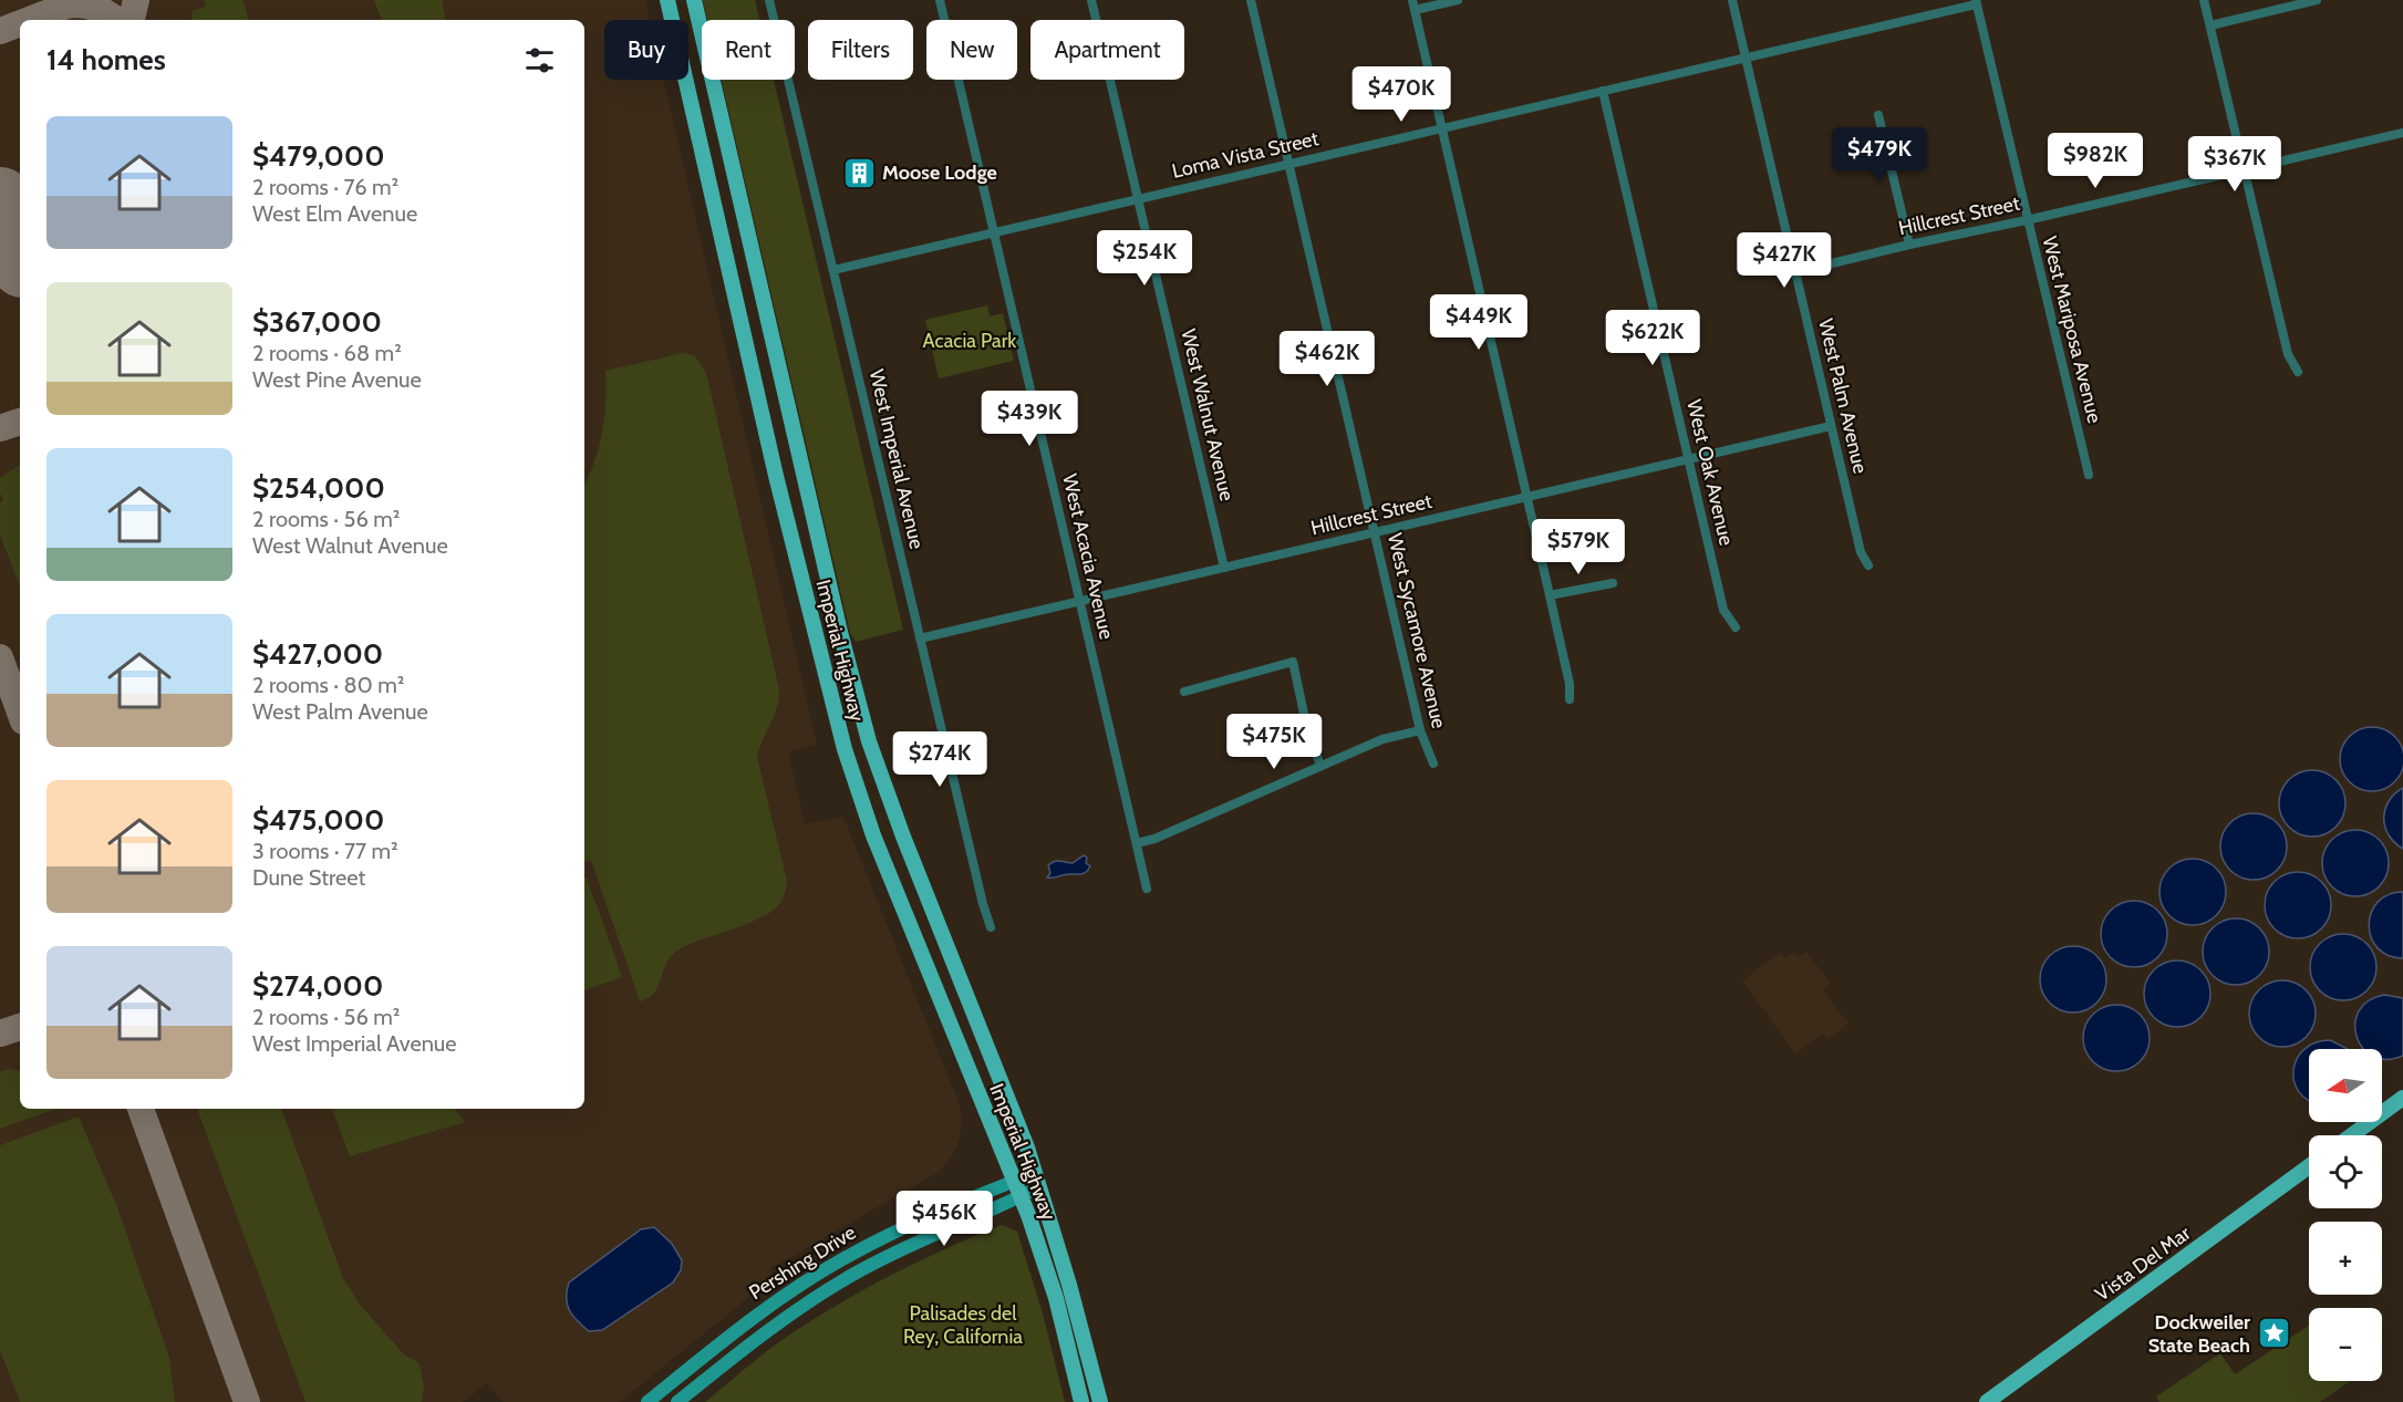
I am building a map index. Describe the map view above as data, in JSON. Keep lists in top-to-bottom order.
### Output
{
  "streets": {
    "main road": ["Imperial Highway", "Pershing Drive", "Vista Del Mar"],
    "street": [
      "Loma Vista Street",
      "Hillcrest Street",
      "West Mariposa Avenue",
      "West Palm Avenue",
      "West Walnut Avenue",
      "West Imperial Avenue",
      "West Oak Avenue",
      "West Acacia Avenue",
      "West Sycamore Avenue"
    ]
  },
  "crossings": [
    ["Loma Vista Street", "West Mariposa Avenue"],
    ["Loma Vista Street", "West Palm Avenue"],
    ["Loma Vista Street", "West Walnut Avenue"],
    ["Loma Vista Street", "West Imperial Avenue"],
    ["Loma Vista Street", "West Oak Avenue"],
    ["Loma Vista Street", "West Acacia Avenue"],
    ["Loma Vista Street", "West Sycamore Avenue"],
    ["Hillcrest Street", "West Mariposa Avenue"],
    ["Hillcrest Street", "West Palm Avenue"],
    ["Hillcrest Street", "West Walnut Avenue"],
    ["Hillcrest Street", "West Imperial Avenue"],
    ["Hillcrest Street", "West Oak Avenue"],
    ["Hillcrest Street", "West Acacia Avenue"],
    ["Hillcrest Street", "West Sycamore Avenue"],
    ["Imperial Highway", "Pershing Drive"]
  ],
  "parks": ["Acacia Park", "Palisades del Rey, California"],
  "places": {
    "building": ["Moose Lodge"],
    "place": ["Dockweiler State Beach"]
  },
  "north": "left",
  "page": {
    "chip": [
      "Buy",
      "Rent",
      "Filters",
      "New",
      "Apartment"
    ],
    "heading": "14 homes",
    "price": [
      "$470K",
      "$479K",
      "$982K",
      "$367K",
      "$254K",
      "$427K",
      "$449K",
      "$622K",
      "$462K",
      "$439K",
      "$579K",
      "$475K",
      "$274K",
      "$456K"
    ],
    "list": [
      {
        "name": "$479,000",
        "note": "2 rooms · 76 m² · West Elm Avenue"
      },
      {
        "name": "$367,000",
        "note": "2 rooms · 68 m² · West Pine Avenue"
      },
      {
        "name": "$254,000",
        "note": "2 rooms · 56 m² · West Walnut Avenue"
      },
      {
        "name": "$427,000",
        "note": "2 rooms · 80 m² · West Palm Avenue"
      },
      {
        "name": "$475,000",
        "note": "3 rooms · 77 m² · Dune Street"
      },
      {
        "name": "$274,000",
        "note": "2 rooms · 56 m² · West Imperial Avenue"
      }
    ],
    "map_buttons": ["+", "−"]
  }
}
